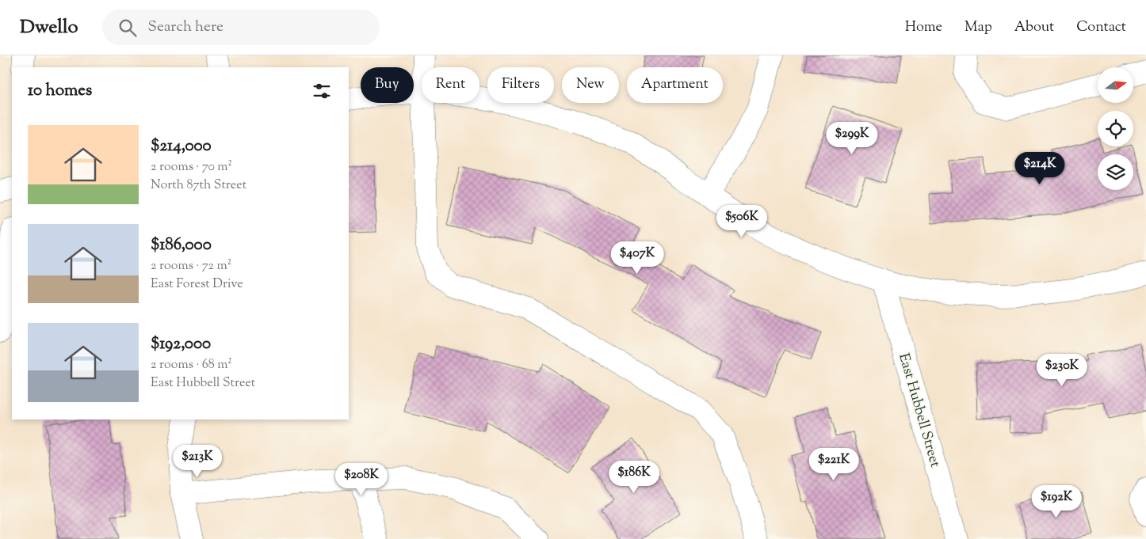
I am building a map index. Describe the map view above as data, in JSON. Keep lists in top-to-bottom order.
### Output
{
  "streets": {
    "street": ["East Hubbell Street"]
  },
  "north": "right",
  "page": {
    "header": "Dwello",
    "search": "Search here",
    "nav": [
      "Home",
      "Map",
      "About",
      "Contact"
    ],
    "chip": [
      "Buy",
      "Rent",
      "Filters",
      "New",
      "Apartment"
    ],
    "heading": "10 homes",
    "list": [
      {
        "name": "$214,000",
        "note": "2 rooms · 70 m² · North 87th Street"
      },
      {
        "name": "$186,000",
        "note": "2 rooms · 72 m² · East Forest Drive"
      },
      {
        "name": "$192,000",
        "note": "2 rooms · 68 m² · East Hubbell Street"
      }
    ],
    "price": [
      "$299K",
      "$214K",
      "$506K",
      "$407K",
      "$230K",
      "$213K",
      "$221K",
      "$186K",
      "$208K",
      "$192K"
    ]
  }
}
